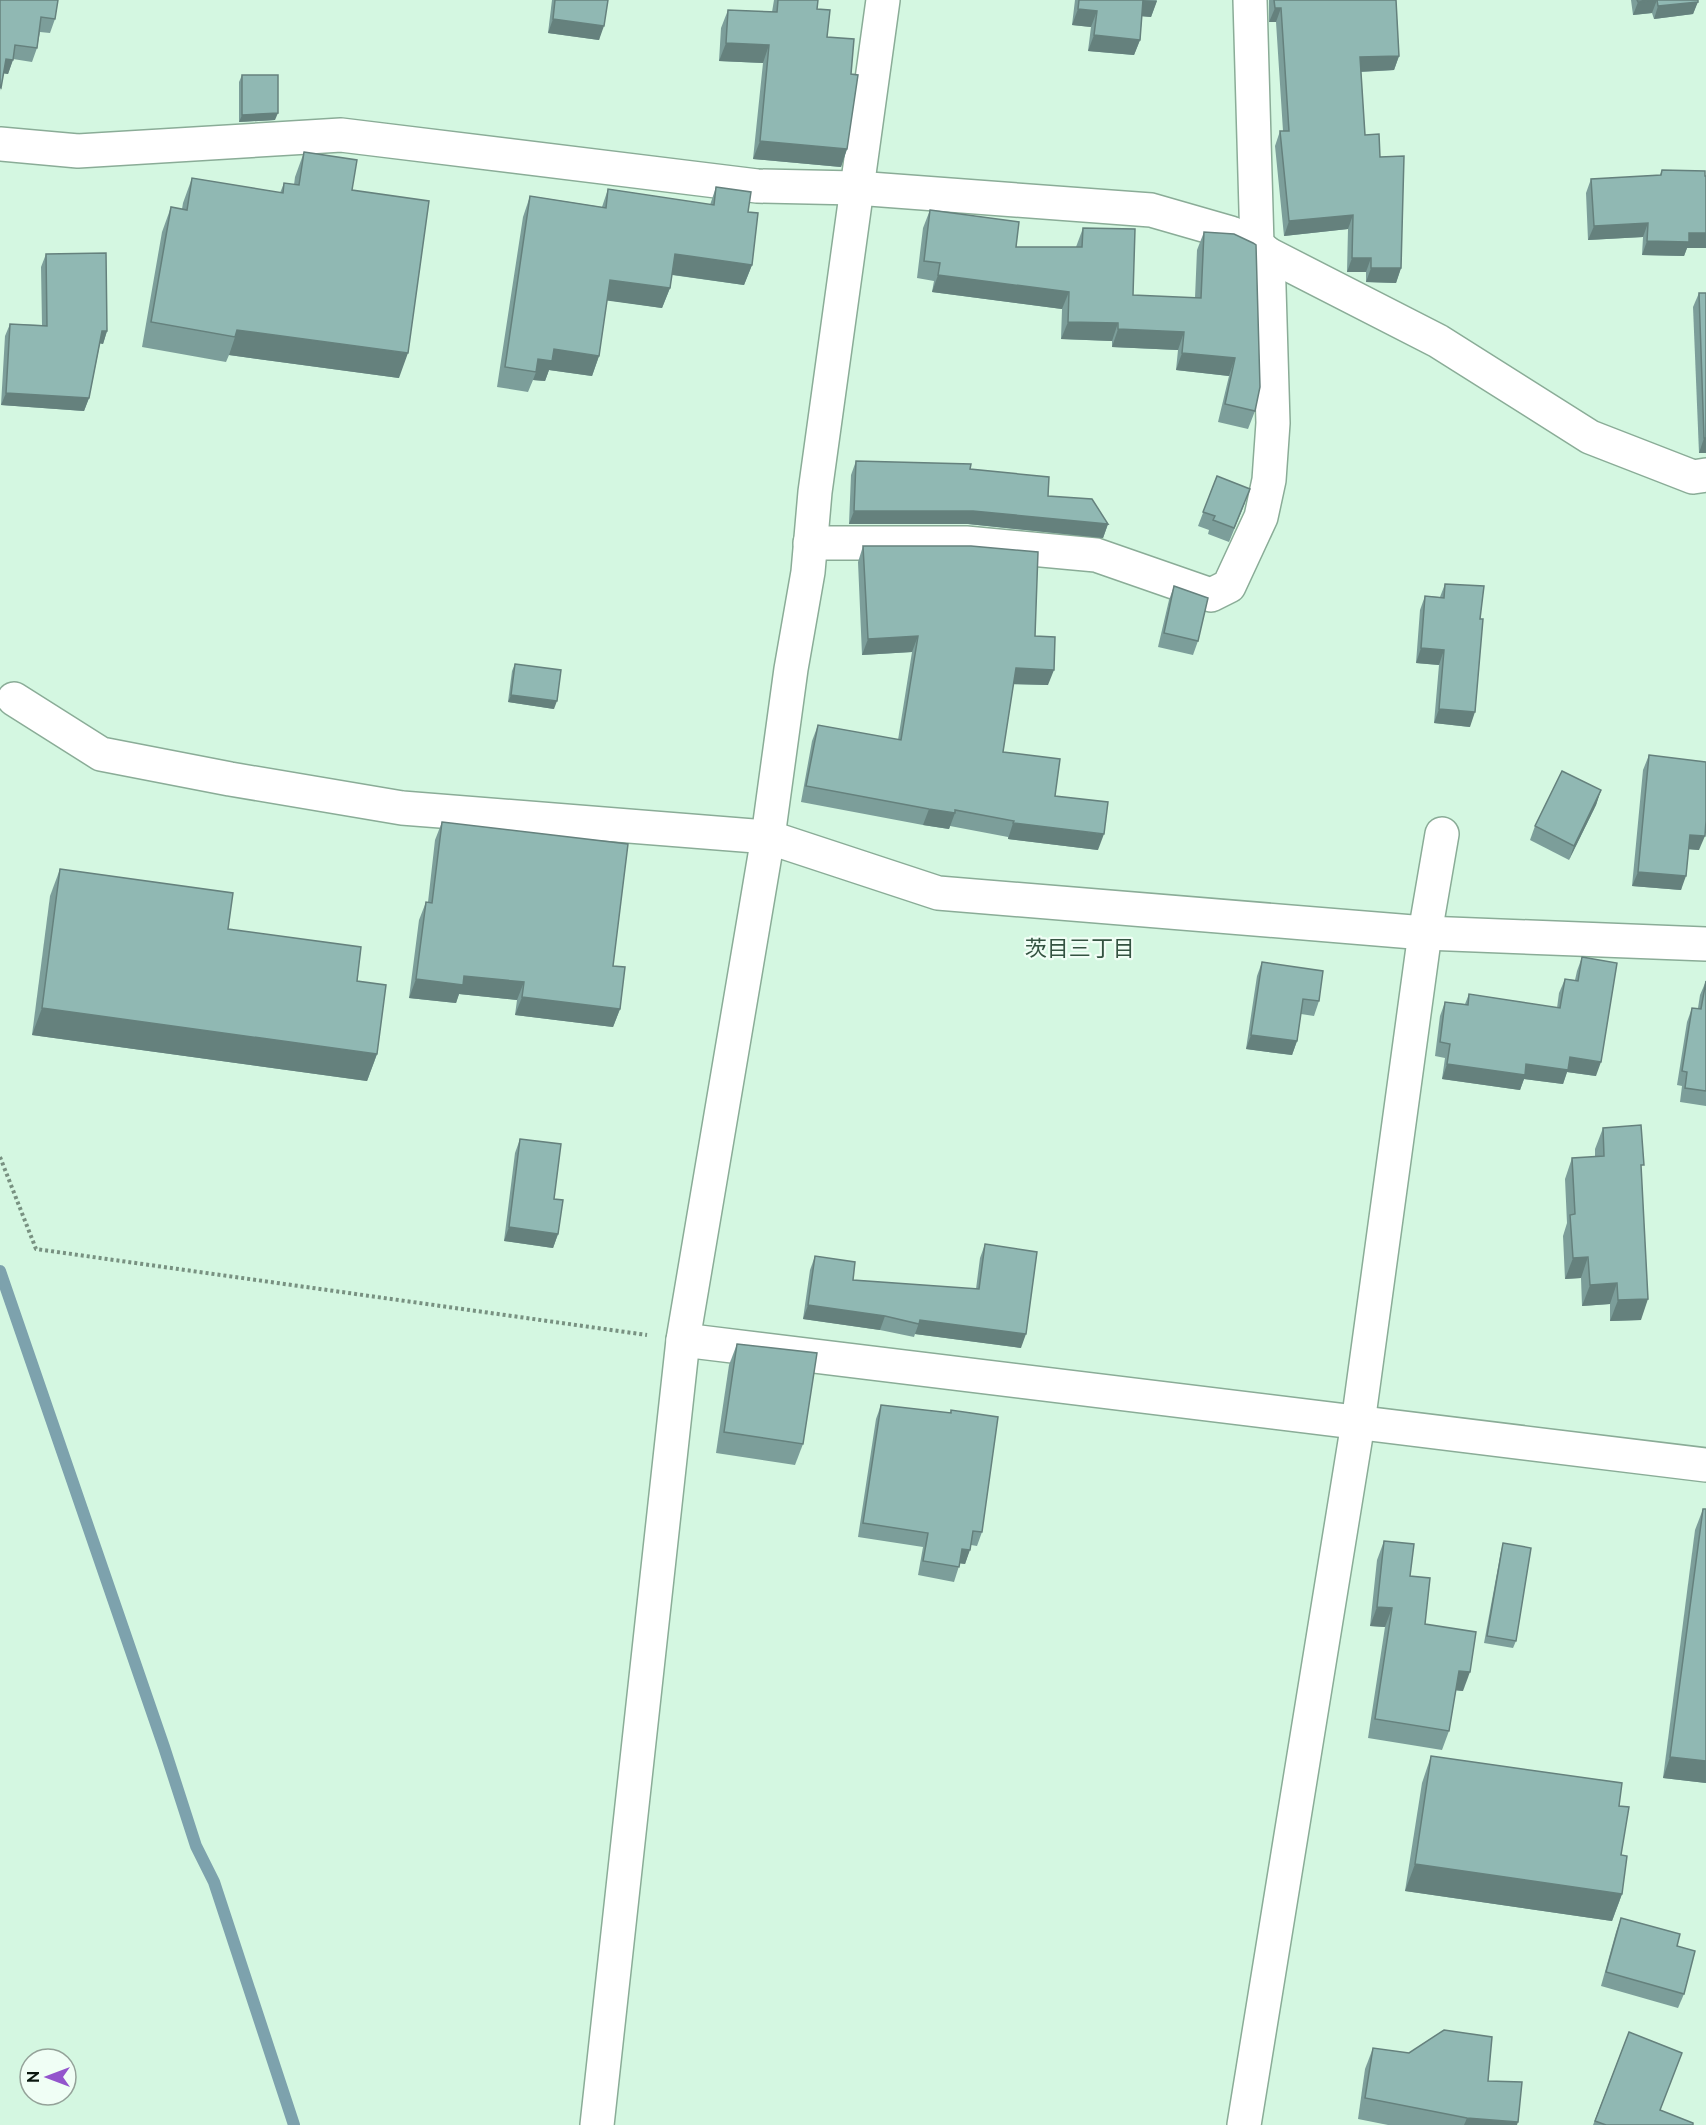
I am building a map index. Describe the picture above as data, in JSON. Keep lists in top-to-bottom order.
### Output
{
  "districts": ["茨目三丁目"],
  "north": "left"
}
